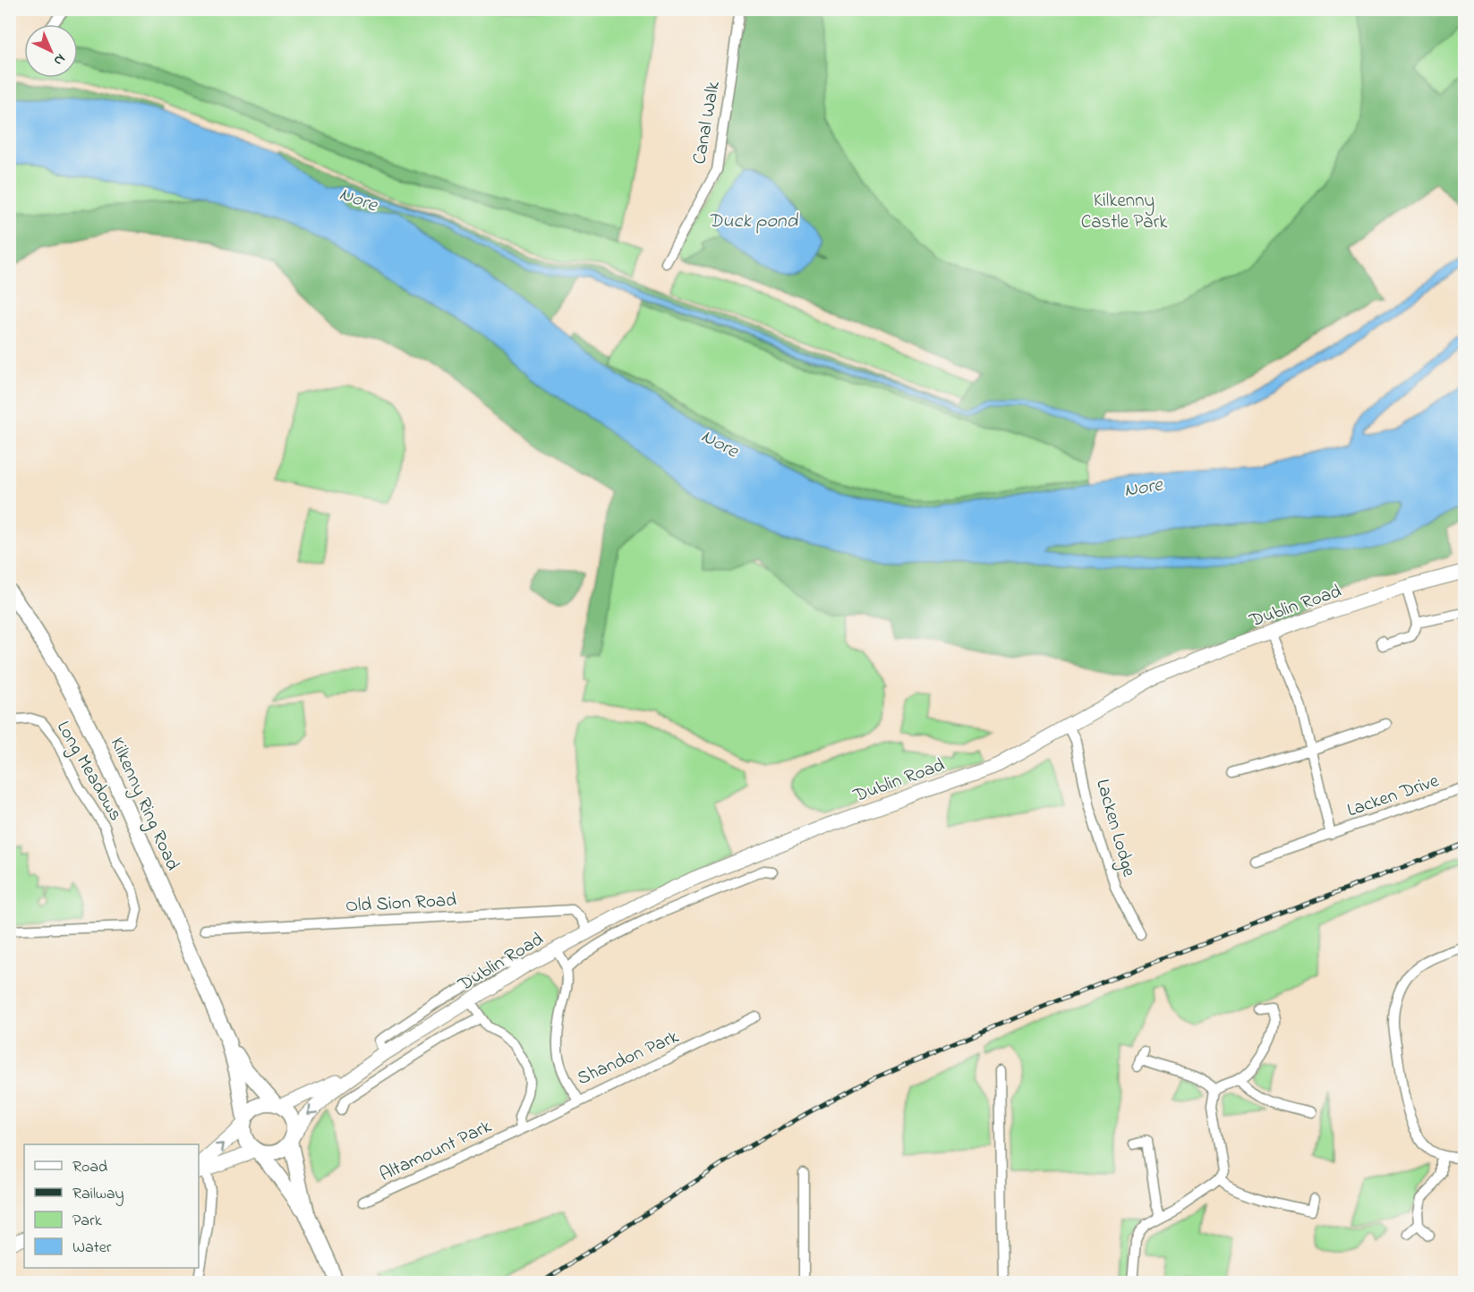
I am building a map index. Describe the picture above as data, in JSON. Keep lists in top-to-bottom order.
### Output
{
  "streets": {
    "highway": ["Kilkenny Ring Road"],
    "main road": ["Dublin Road"],
    "street": [
      "Canal Walk",
      "Long Meadows",
      "Lacken Drive",
      "Lacken Lodge",
      "Old Sion Road",
      "Shandon Park",
      "Altamount Park"
    ]
  },
  "crossings": [
    ["Dublin Road", "Lacken Drive"],
    ["Dublin Road", "Kilkenny Ring Road"],
    ["Dublin Road", "Lacken Lodge"],
    ["Dublin Road", "Old Sion Road"],
    ["Dublin Road", "Altamount Park"],
    ["Shandon Park", "Altamount Park"]
  ],
  "water": ["Nore", "Duck pond"],
  "parks": ["Kilkenny Castle Park"],
  "legend": [
    "Road",
    "Railway",
    "Park",
    "Water"
  ],
  "north": "bottom right"
}
